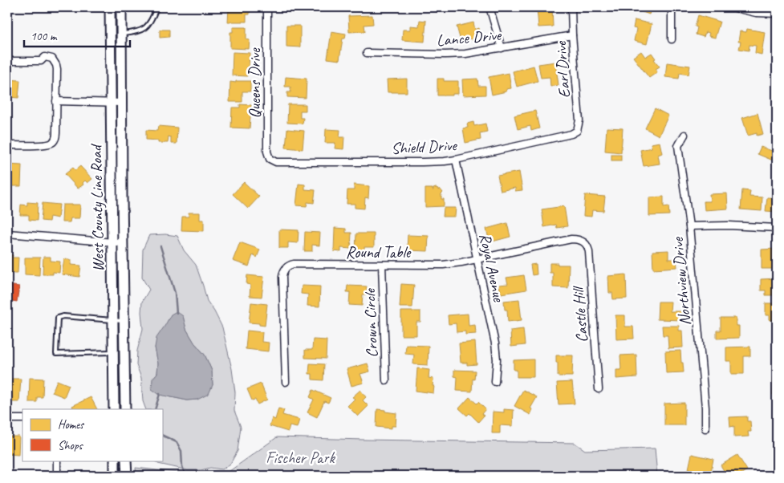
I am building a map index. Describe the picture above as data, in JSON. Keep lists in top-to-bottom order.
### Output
{
  "streets": {
    "main road": ["West County Line Road"],
    "street": [
      "Lance Drive",
      "Earl Drive",
      "Queens Drive",
      "Shield Drive",
      "Round Table",
      "Royal Avenue",
      "Northview Drive",
      "Castle Hill",
      "Crown Circle"
    ]
  },
  "crossings": [
    ["Lance Drive", "Earl Drive"],
    ["Earl Drive", "Shield Drive"],
    ["Queens Drive", "Shield Drive"],
    ["Shield Drive", "Royal Avenue"],
    ["Round Table", "Royal Avenue"],
    ["Round Table", "Castle Hill"],
    ["Round Table", "Crown Circle"]
  ],
  "parks": ["Fischer Park"],
  "legend": ["Homes", "Shops"],
  "scale_bar": "100 m"
}
